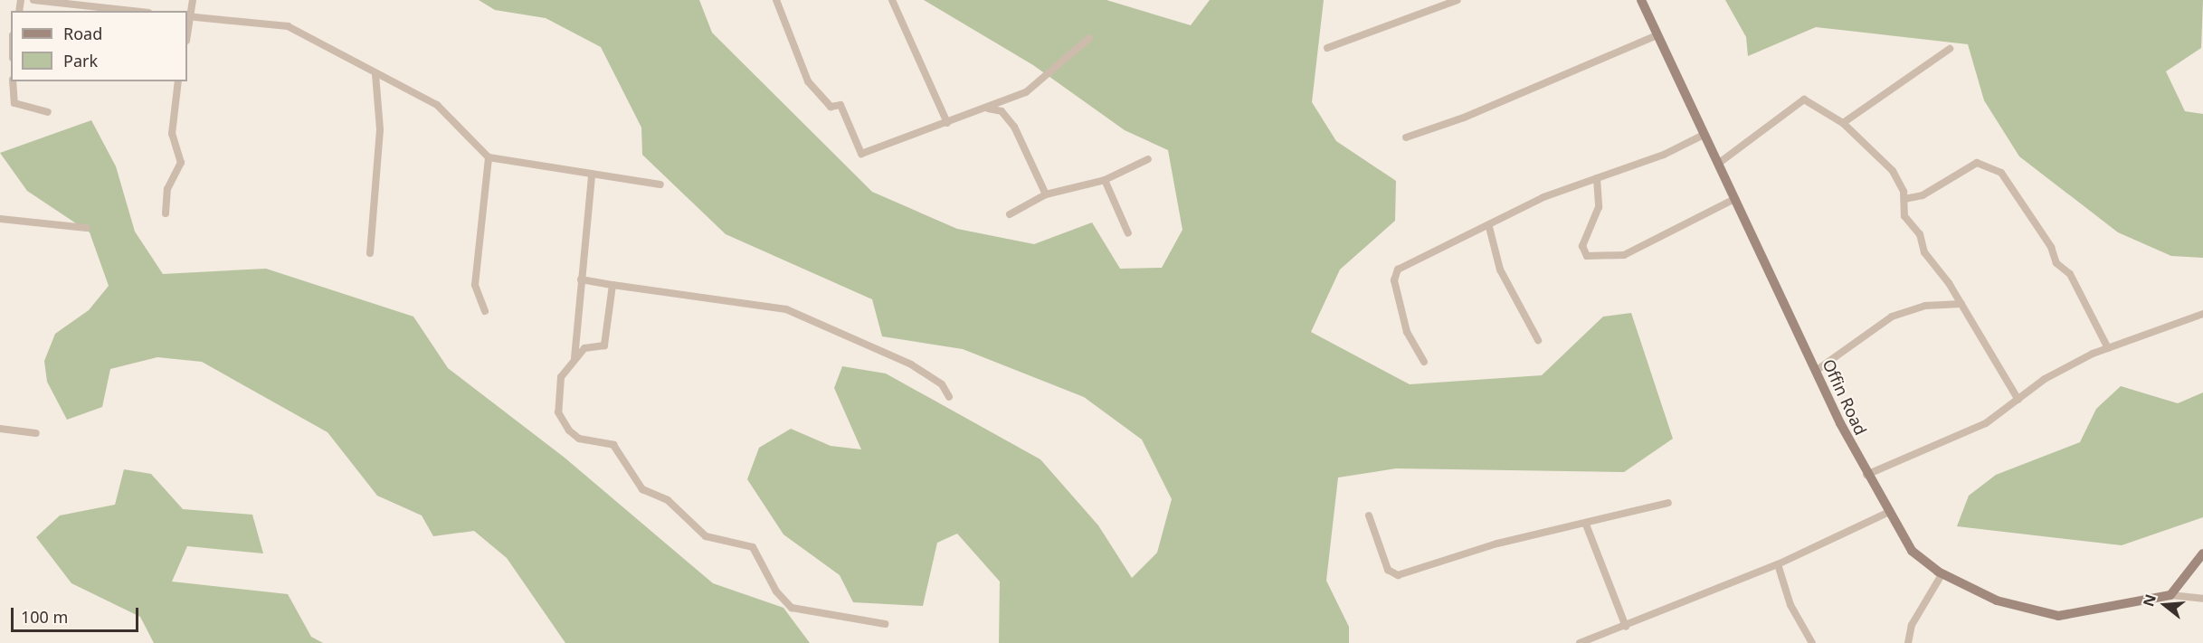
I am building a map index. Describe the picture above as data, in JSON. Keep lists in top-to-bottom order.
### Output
{
  "streets": {
    "street": ["Offin Road"]
  },
  "legend": ["Road", "Park"],
  "scale_bar": "100 m",
  "north": "left"
}
